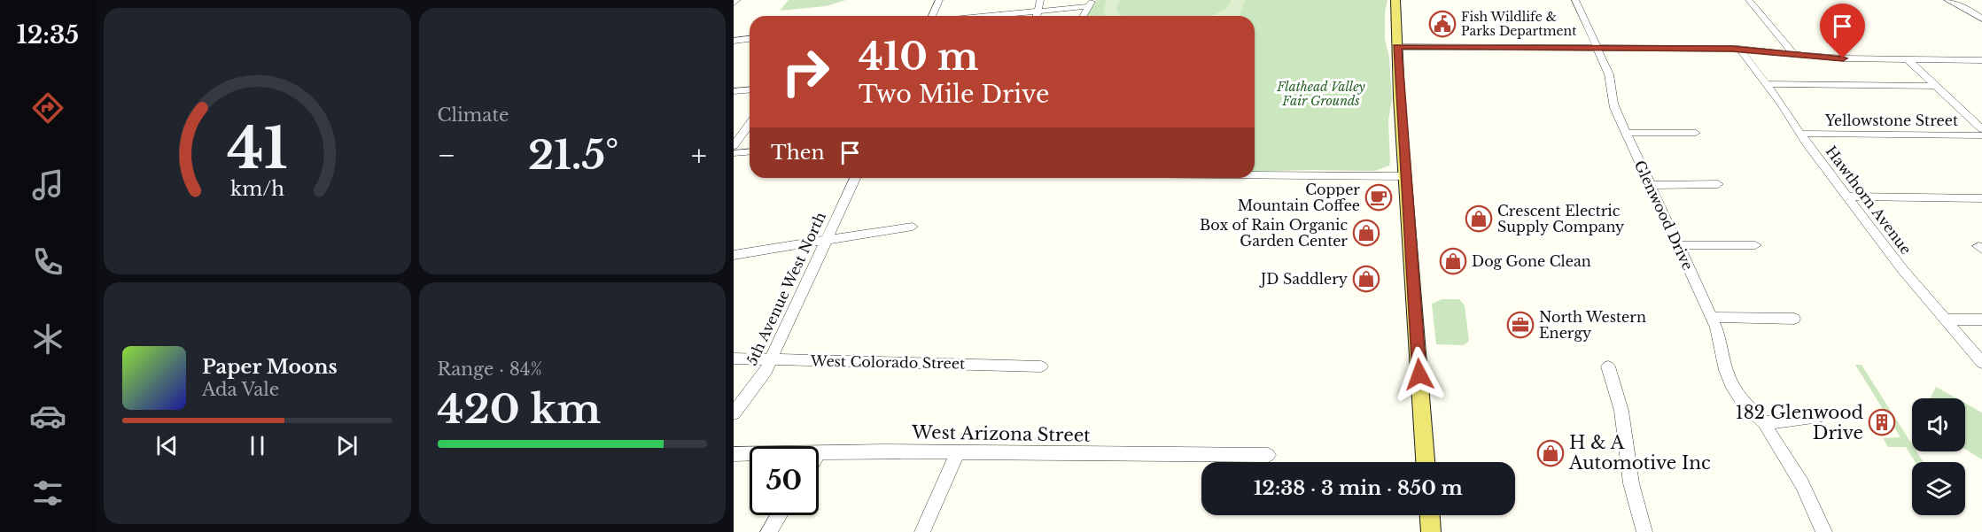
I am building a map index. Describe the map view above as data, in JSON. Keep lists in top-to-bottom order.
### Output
{
  "streets": {
    "street": [
      "Yellowstone Street",
      "Hawthorn Avenue",
      "Glenwood Drive",
      "5th Avenue West North",
      "West Colorado Street",
      "West Arizona Street"
    ]
  },
  "crossings": [
    ["Yellowstone Street", "Hawthorn Avenue"],
    ["5th Avenue West North", "West Colorado Street"]
  ],
  "parks": ["Flathead Valley Fair Grounds"],
  "places": {
    "public building": ["Fish Wildlife & Parks Department"],
    "cafe": ["Copper Mountain Coffee"],
    "shop": [
      "Crescent Electric Supply Company",
      "Box of Rain Organic Garden Center",
      "Dog Gone Clean",
      "JD Saddlery",
      "H & A Automotive Inc"
    ],
    "office": ["North Western Energy"],
    "building": ["182 Glenwood Drive"]
  },
  "page": {
    "tabs": "12:35",
    "tile": [
      "Climate",
      ["Range · 84%", "420 km"]
    ],
    "turn": ["410 m", "Two Mile Drive"],
    "then": "Then",
    "heat": ["−", "21.5°", "+"],
    "song": ["Paper Moons", "Ada Vale"],
    "limit": "50",
    "trip": "12:38 · 3 min · 850 m",
    "gauge": ["41", "km/h"]
  }
}
